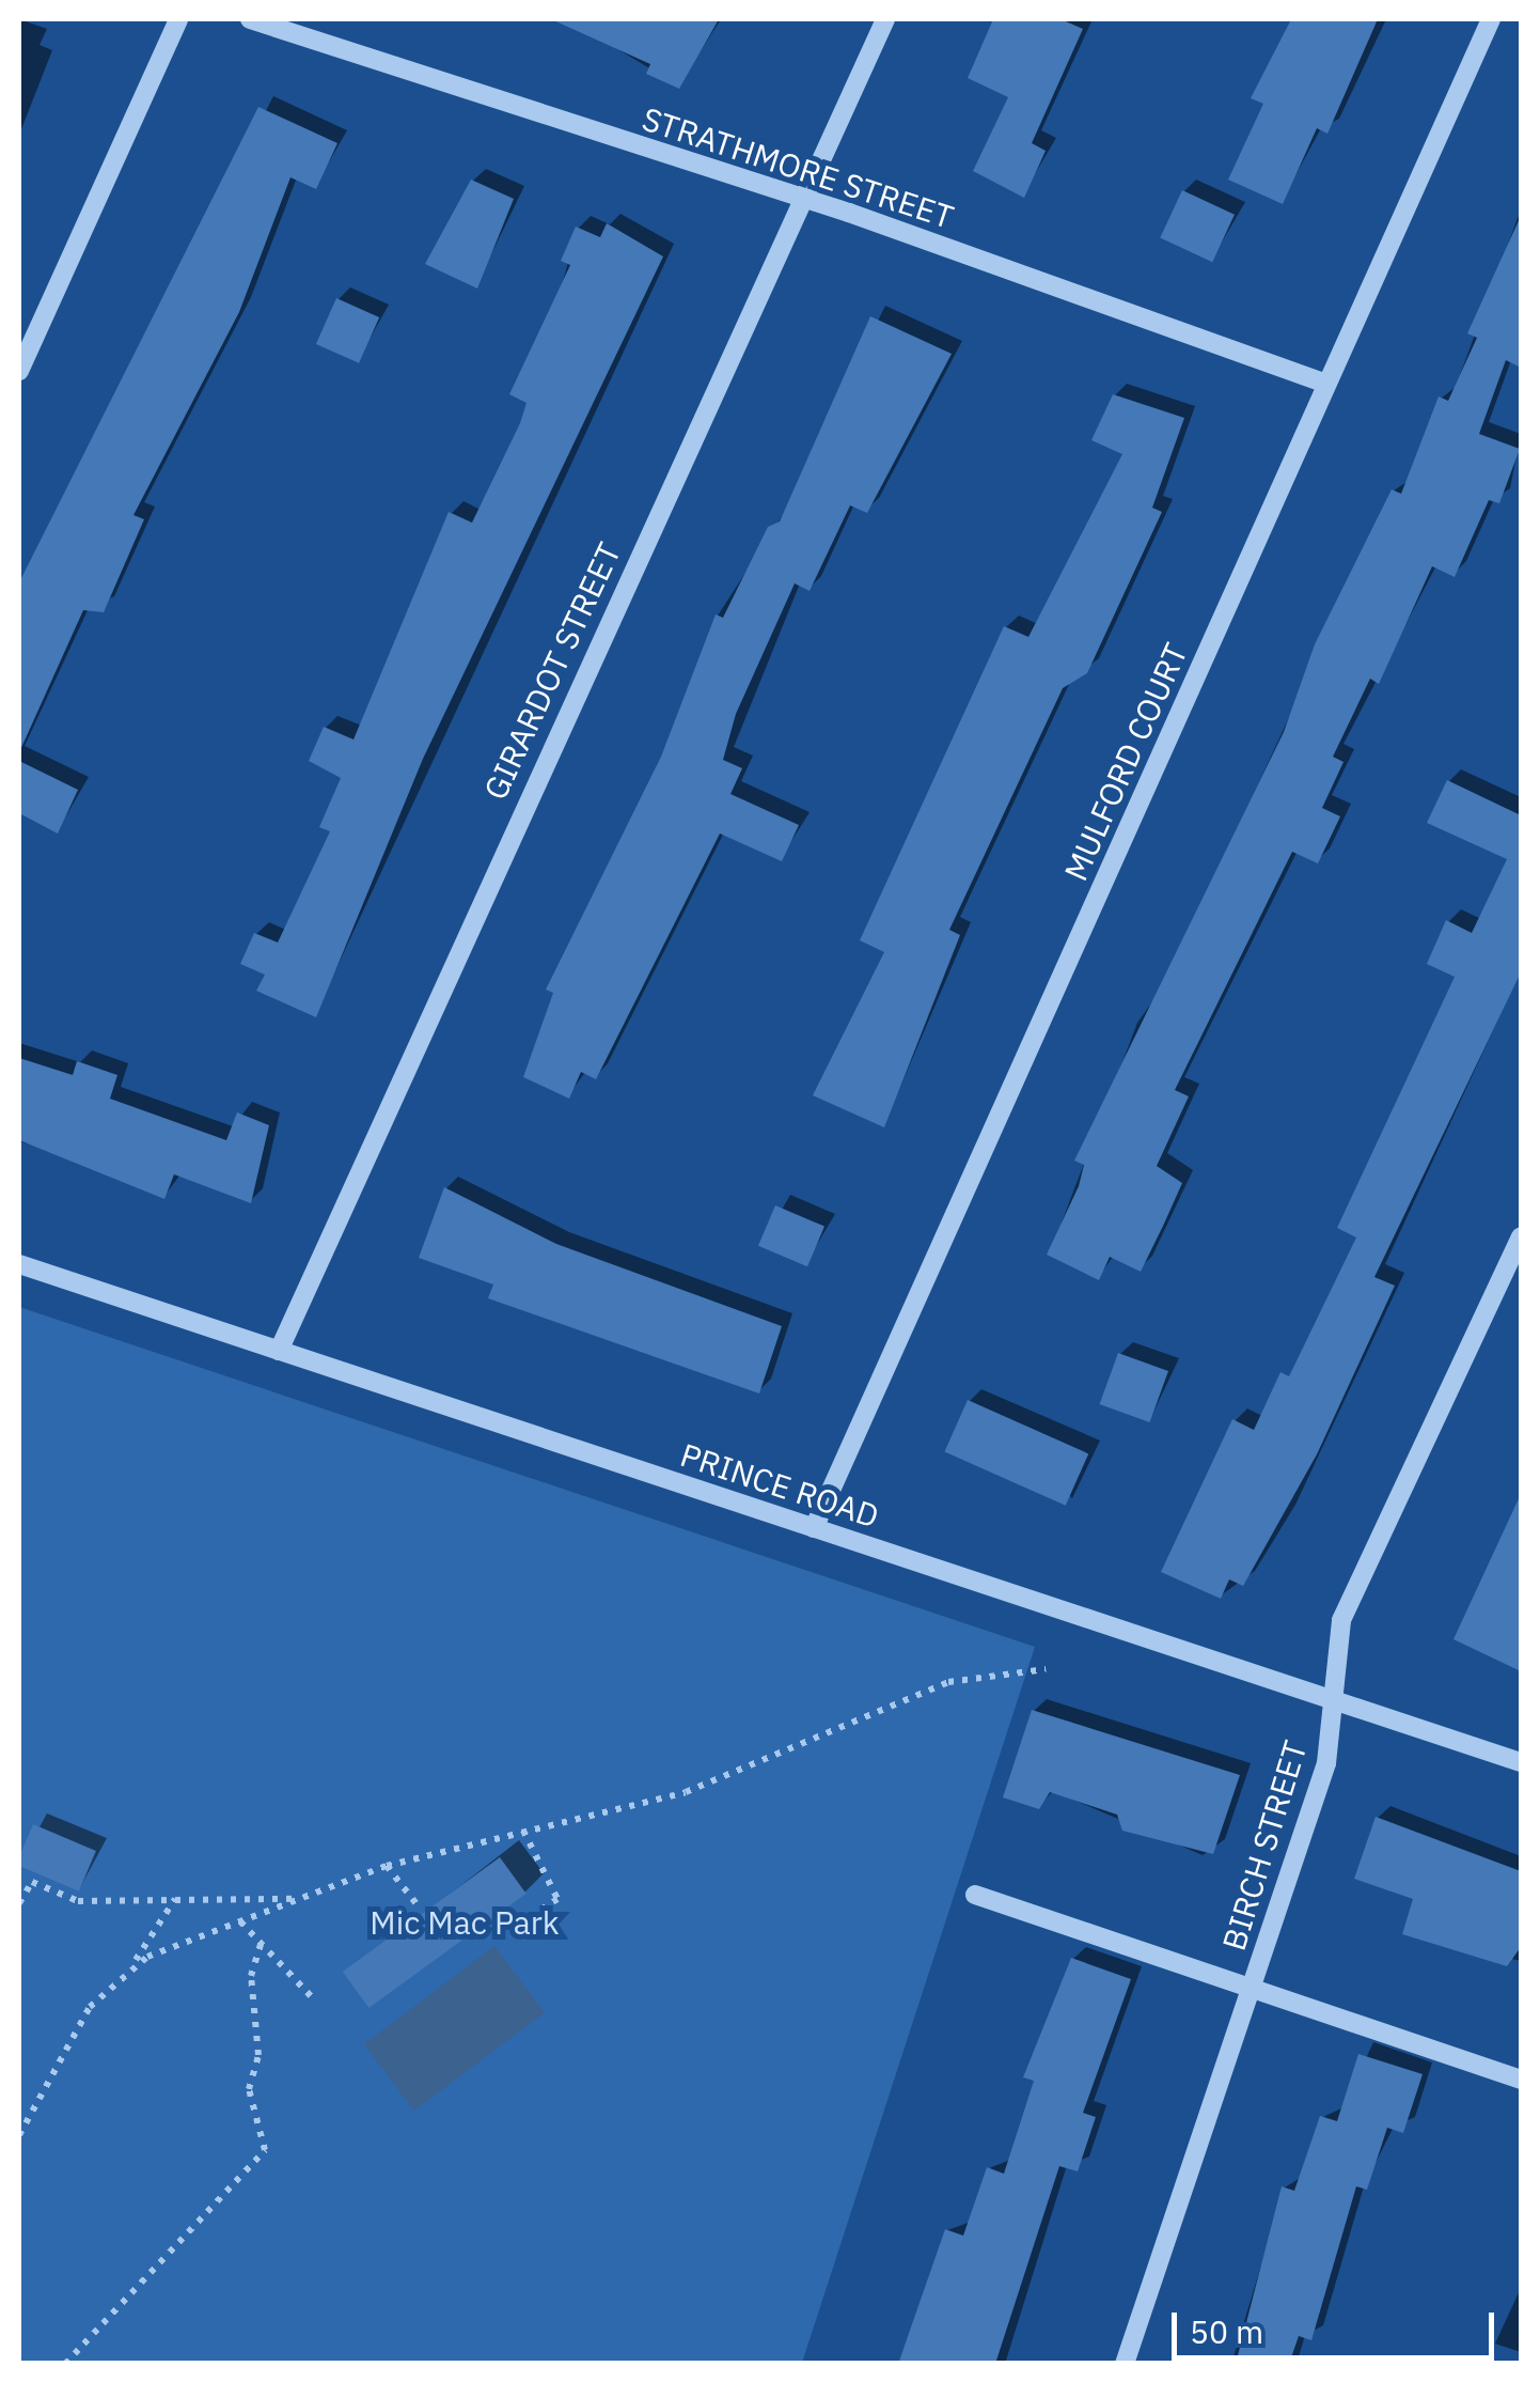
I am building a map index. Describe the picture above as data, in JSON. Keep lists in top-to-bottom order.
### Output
{
  "streets": {
    "street": [
      "STRATHMORE STREET",
      "GIRARDOT STREET",
      "MULFORD COURT",
      "PRINCE ROAD",
      "BIRCH STREET"
    ]
  },
  "crossings": [
    ["STRATHMORE STREET", "GIRARDOT STREET"],
    ["STRATHMORE STREET", "MULFORD COURT"],
    ["GIRARDOT STREET", "PRINCE ROAD"],
    ["MULFORD COURT", "PRINCE ROAD"],
    ["PRINCE ROAD", "BIRCH STREET"]
  ],
  "parks": ["Mic Mac Park"],
  "scale_bar": "50 m"
}
